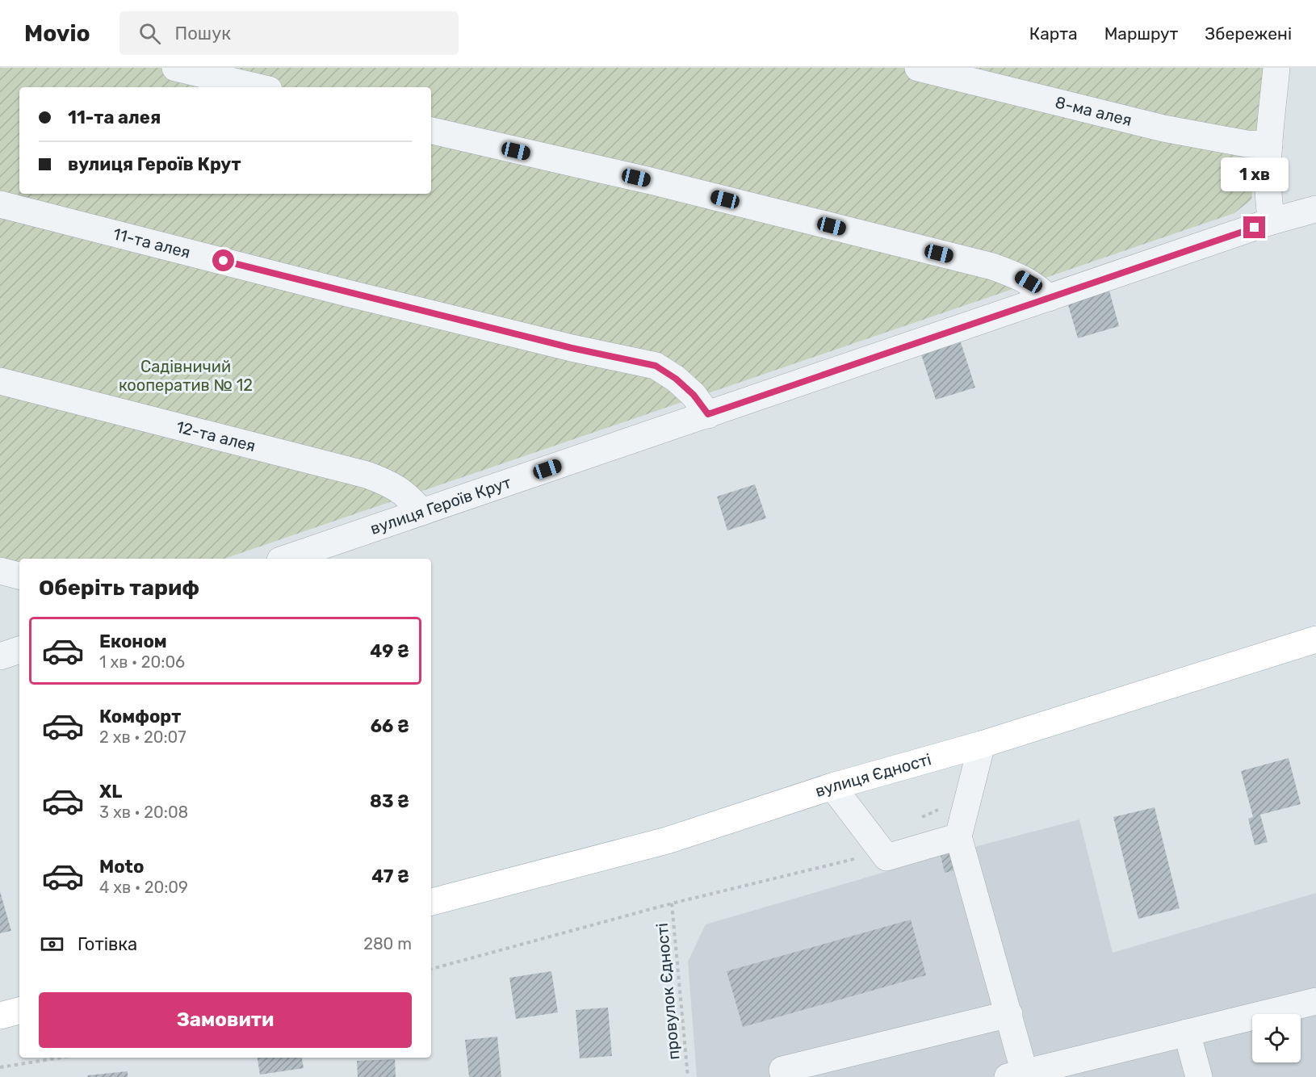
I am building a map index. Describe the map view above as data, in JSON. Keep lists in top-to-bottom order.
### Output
{
  "streets": {
    "main road": ["вулиця Єдності"],
    "street": [
      "8-ма алея",
      "11-та алея",
      "12-та алея",
      "вулиця Героїв Крут"
    ],
    "path": ["провулок Єдності"]
  },
  "crossings": [
    ["11-та алея", "вулиця Героїв Крут"],
    ["12-та алея", "вулиця Героїв Крут"]
  ],
  "parks": ["Садівничий кооператив № 12"],
  "page": {
    "header": "Movio",
    "search": "Пошук",
    "nav": ["Карта", "Маршрут", "Збережені"],
    "banner": ["11-та алея", "вулиця Героїв Крут"],
    "bubble": "1 хв",
    "heading": "Оберіть тариф",
    "list": [
      {
        "name": "Економ",
        "note": "1 хв · 20:06",
        "value": "49 ₴"
      },
      {
        "name": "Комфорт",
        "note": "2 хв · 20:07",
        "value": "66 ₴"
      },
      {
        "name": "XL",
        "note": "3 хв · 20:08",
        "value": "83 ₴"
      },
      {
        "name": "Moto",
        "note": "4 хв · 20:09",
        "value": "47 ₴"
      }
    ],
    "pay": ["Готівка", "280 m"],
    "buttons": "Замовити"
  }
}
